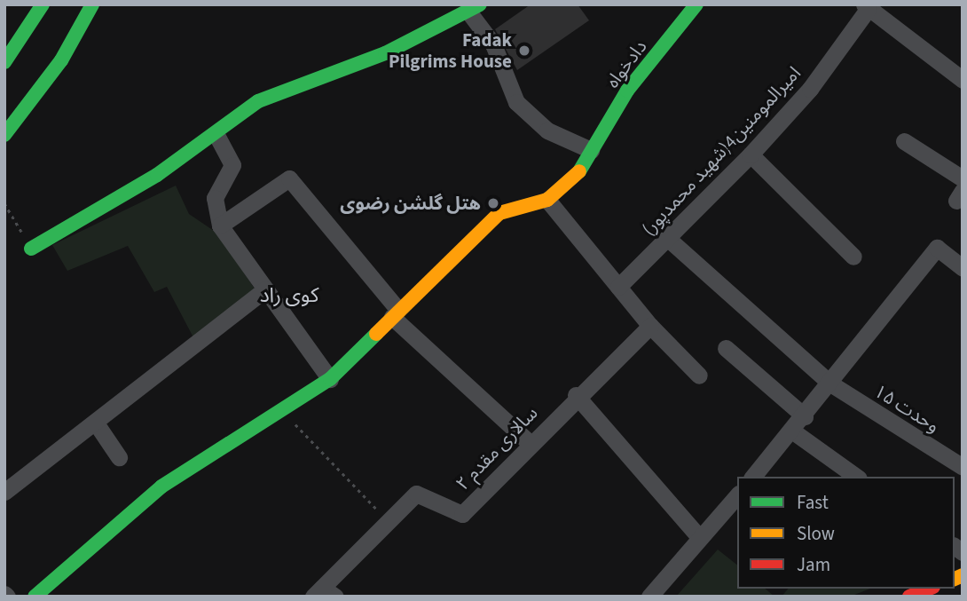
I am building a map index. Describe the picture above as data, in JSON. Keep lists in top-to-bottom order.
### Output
{
  "streets": {
    "street": [
      "دادخواه",
      "امیرالمومنین4(شهید محمدپور)",
      "وحدت ۱۵",
      "سالاری مقدم ۲"
    ]
  },
  "crossings": [
    ["امیرالمومنین4(شهید محمدپور)", "وحدت ۱۵"]
  ],
  "districts": ["کوی راد"],
  "places": ["Fadak Pilgrims House", "هتل گلشن رضوی"],
  "legend": ["Fast", "Slow", "Jam"]
}
